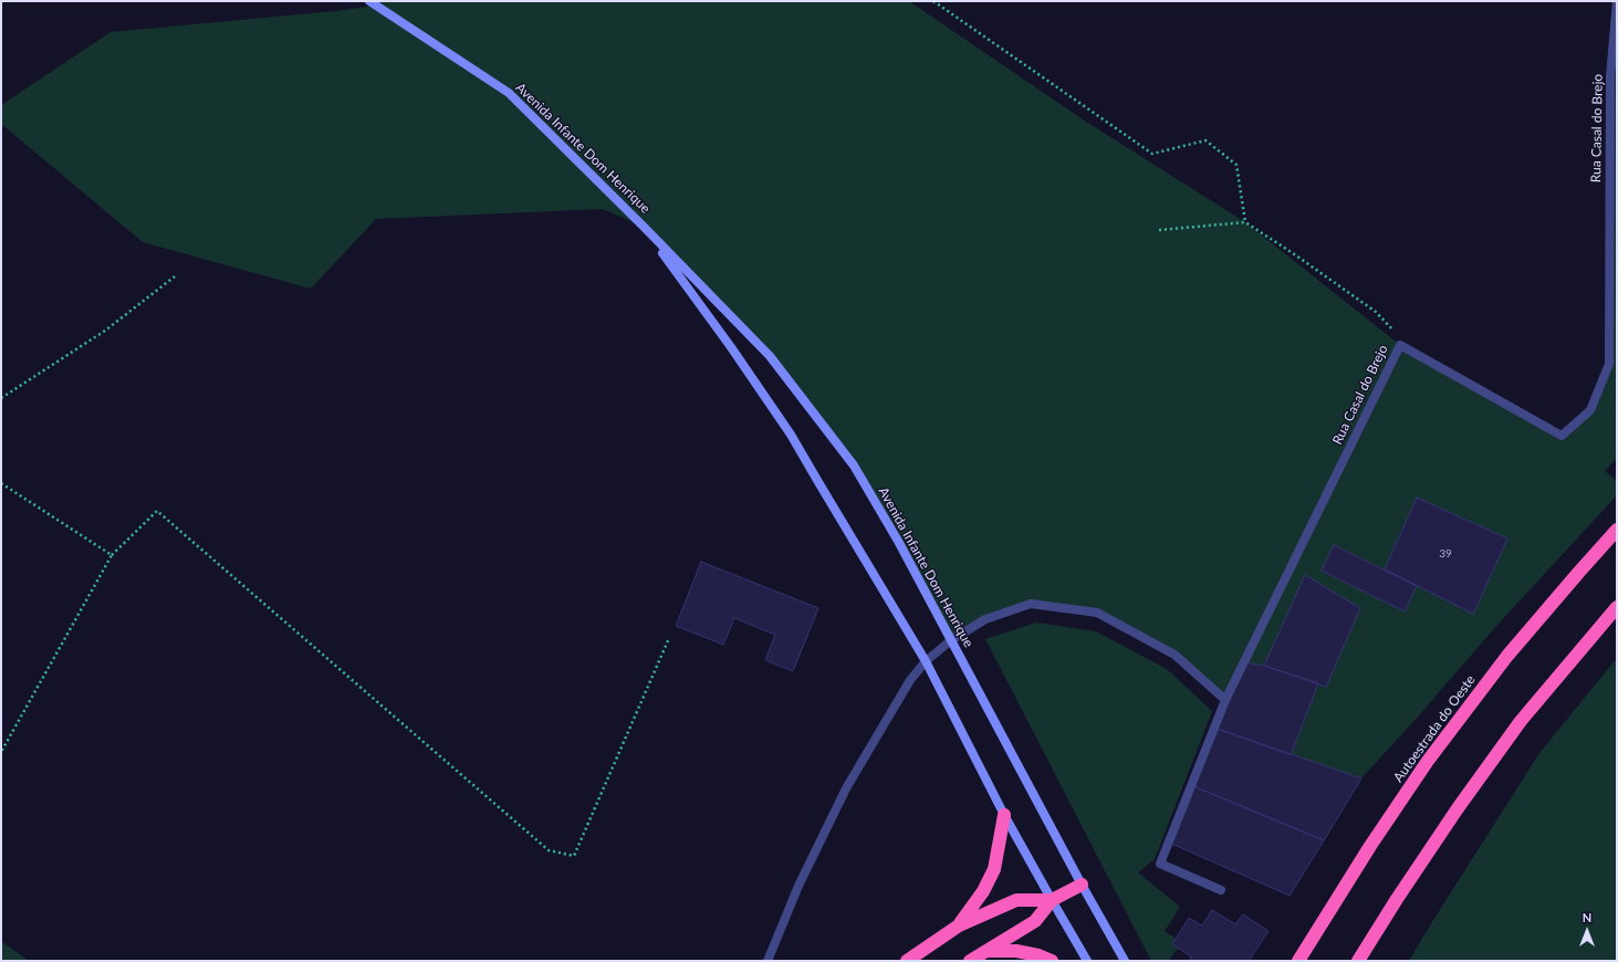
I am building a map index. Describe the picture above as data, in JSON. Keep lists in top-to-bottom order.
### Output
{
  "streets": {
    "highway": ["Autoestrada do Oeste"],
    "main road": ["Avenida Infante Dom Henrique"],
    "street": ["Rua Casal do Brejo"]
  },
  "house_numbers": ["39"],
  "north": "top"
}
